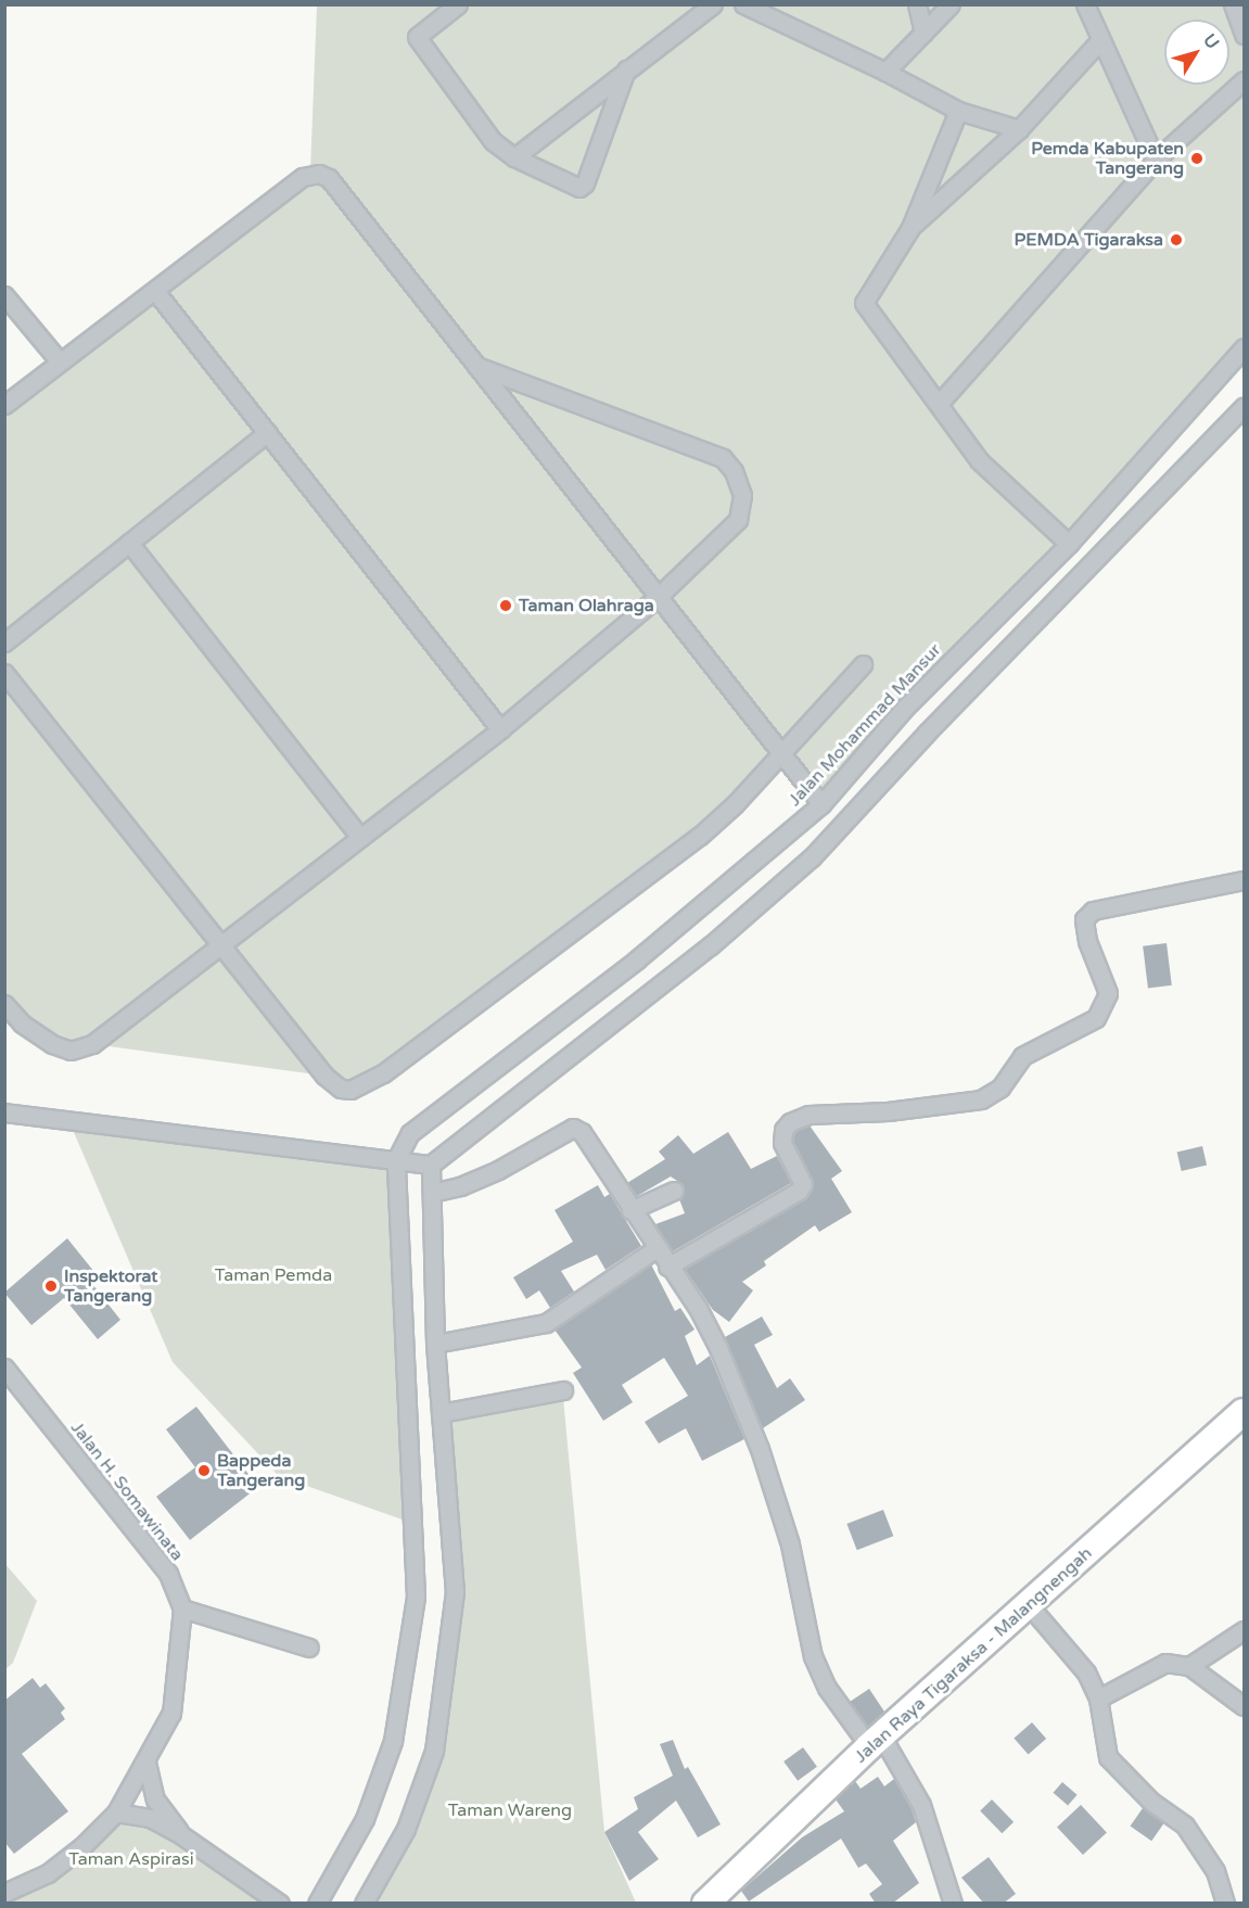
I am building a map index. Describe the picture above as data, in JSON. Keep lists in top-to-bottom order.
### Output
{
  "streets": {
    "main road": ["Jalan Raya Tigaraksa - Malangnengah"],
    "street": ["Jalan Mohammad Mansur", "Jalan H. Somawinata"]
  },
  "parks": ["Taman Pemda", "Taman Wareng", "Taman Aspirasi"],
  "places": [
    "Pemda Kabupaten Tangerang",
    "PEMDA Tigaraksa",
    "Taman Olahraga",
    "Inspektorat Tangerang",
    "Bappeda Tangerang"
  ],
  "north": "top right"
}
